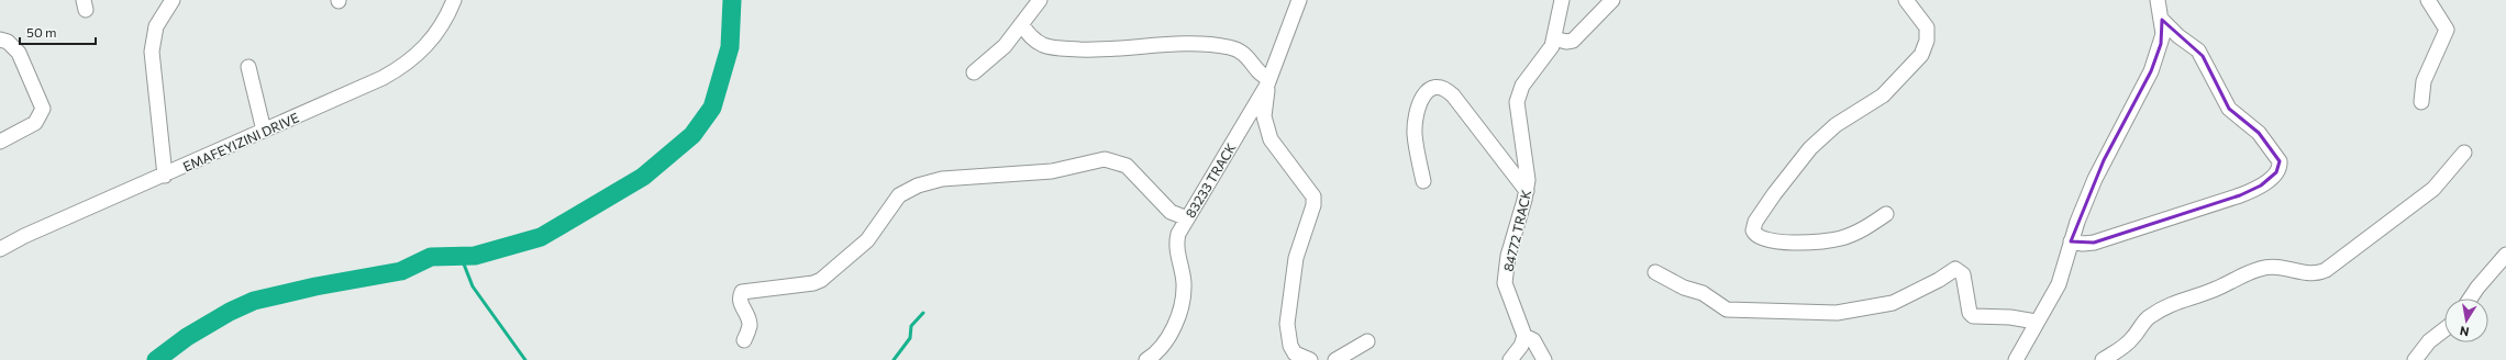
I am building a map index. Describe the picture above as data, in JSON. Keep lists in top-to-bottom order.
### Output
{
  "streets": {
    "street": ["EMAFEYIZINI DRIVE", "83233 TRACK", "84772 TRACK"]
  },
  "scale_bar": "50 m",
  "north": "bottom"
}
